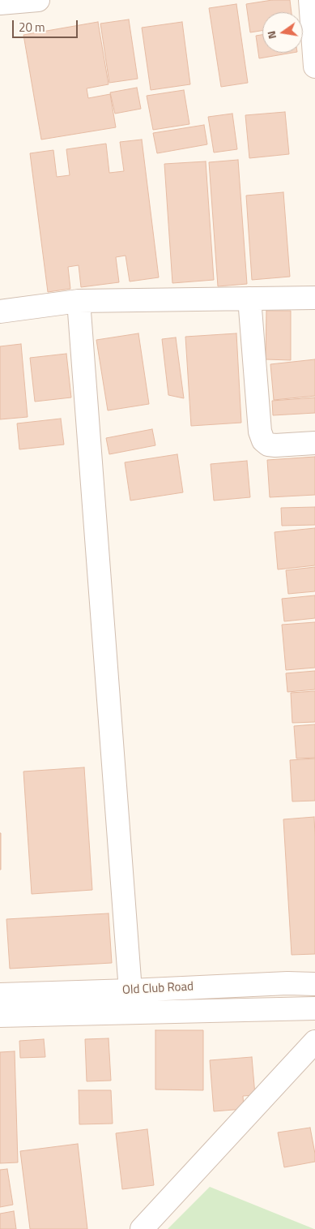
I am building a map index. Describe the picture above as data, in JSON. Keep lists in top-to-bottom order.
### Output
{
  "streets": {
    "street": ["Old Club Road"]
  },
  "scale_bar": "20 m",
  "north": "left"
}
